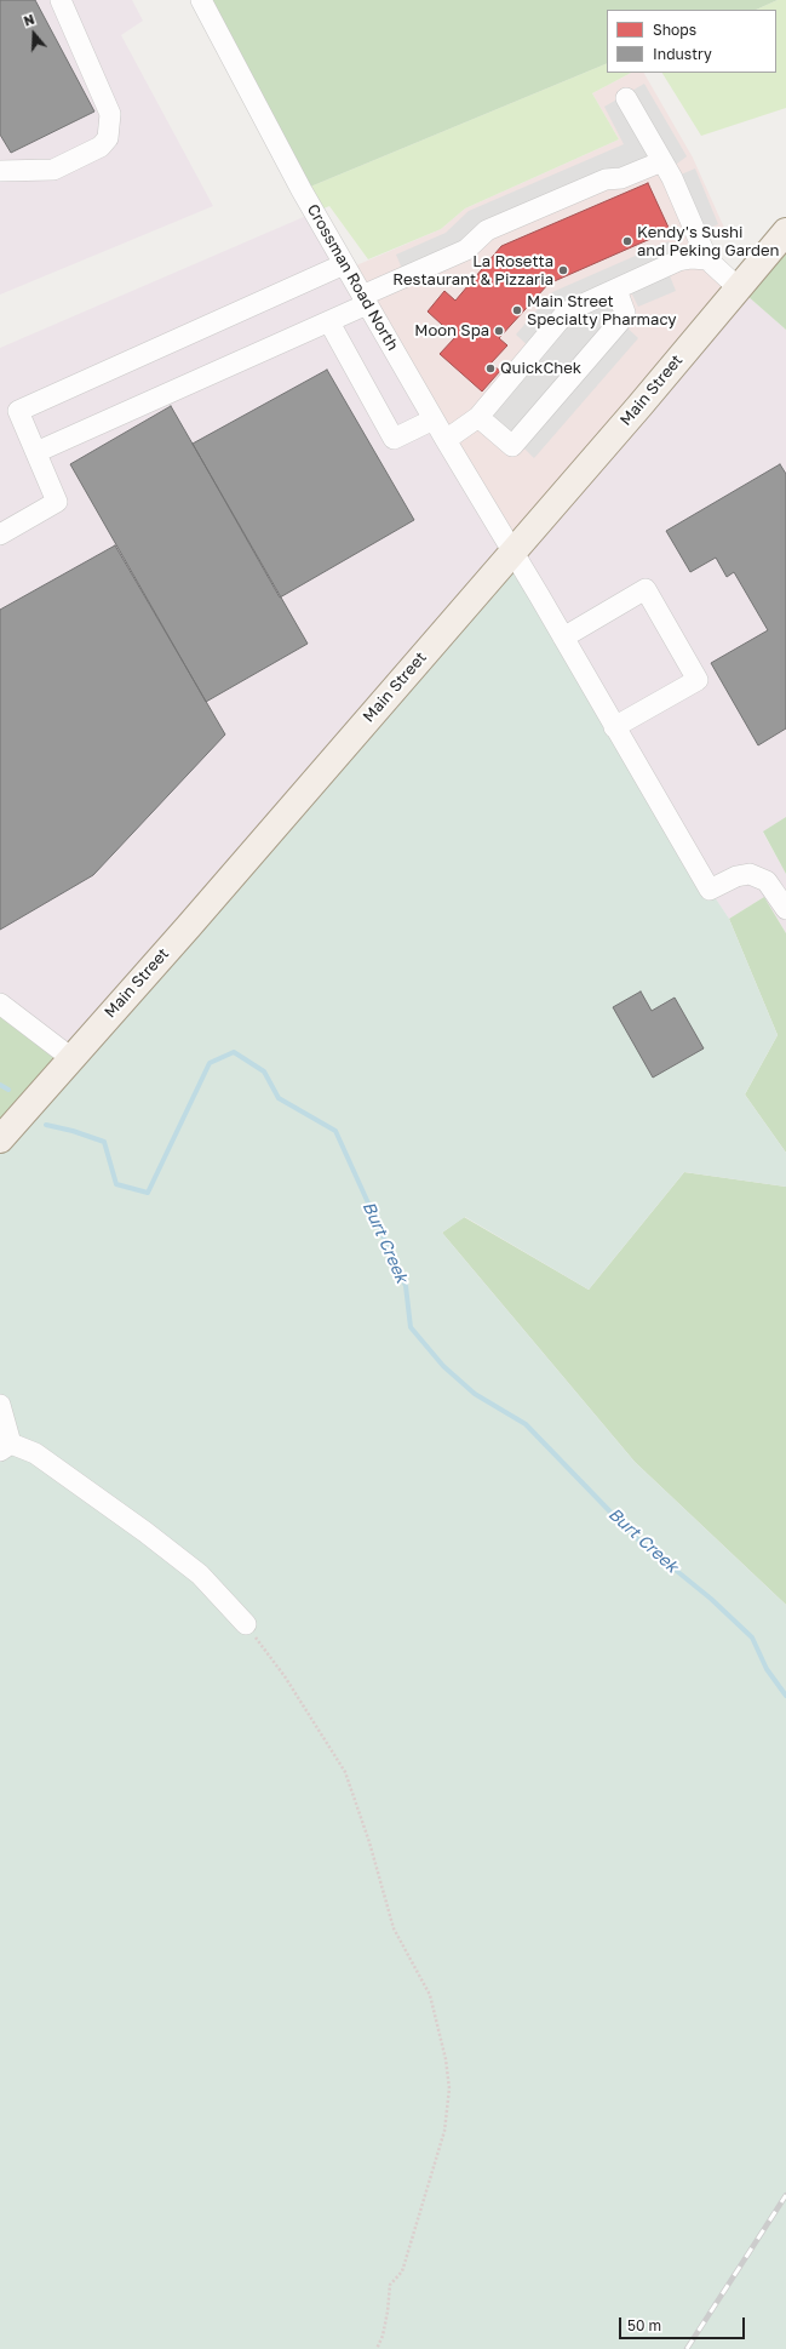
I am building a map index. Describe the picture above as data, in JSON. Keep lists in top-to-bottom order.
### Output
{
  "streets": {
    "main road": ["Main Street"],
    "street": ["Crossman Road North"]
  },
  "crossings": [
    ["Crossman Road North", "Main Street"]
  ],
  "water": ["Burt Creek"],
  "places": [
    "Kendy's Sushi and Peking Garden",
    "La Rosetta Restaurant & Pizzaria",
    "Main Street Specialty Pharmacy",
    "Moon Spa",
    "QuickChek"
  ],
  "legend": ["Shops", "Industry"],
  "scale_bar": "50 m",
  "north": "top"
}
